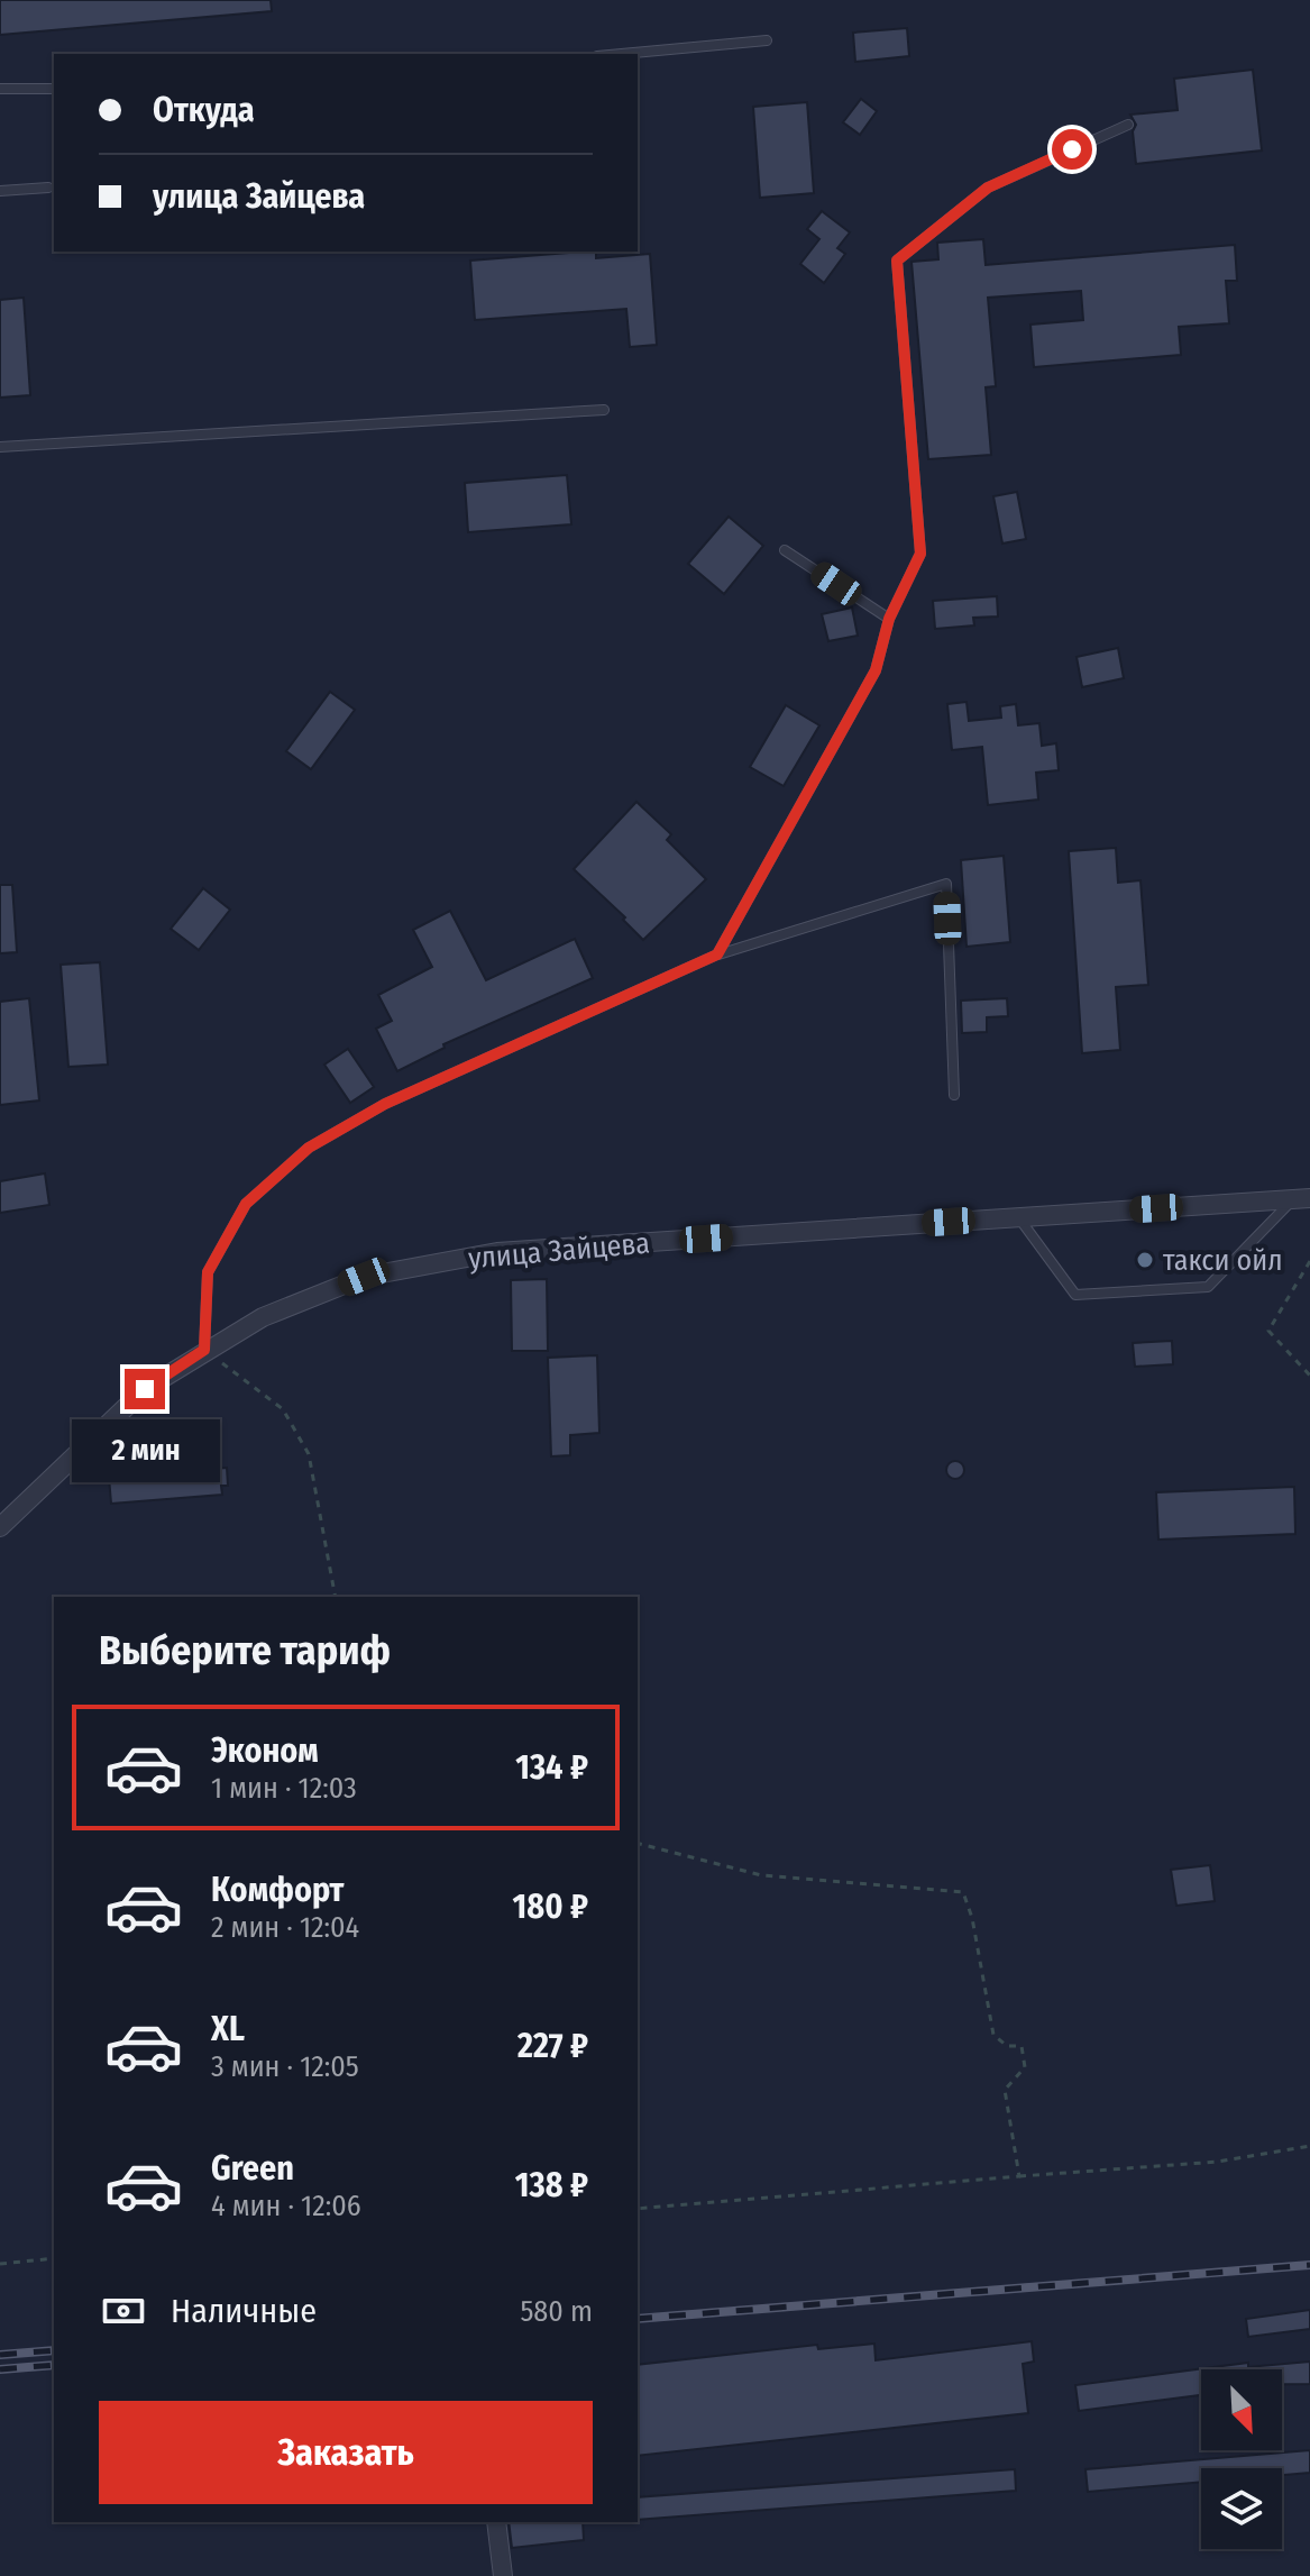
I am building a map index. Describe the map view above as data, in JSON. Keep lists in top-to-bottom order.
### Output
{
  "streets": {
    "street": ["улица Зайцева"]
  },
  "places": ["такси ойл"],
  "north": "bottom right",
  "page": {
    "banner": ["Откуда", "улица Зайцева"],
    "bubble": "2 мин",
    "heading": "Выберите тариф",
    "list": [
      {
        "name": "Эконом",
        "note": "1 мин · 12:03",
        "value": "134 ₽"
      },
      {
        "name": "Комфорт",
        "note": "2 мин · 12:04",
        "value": "180 ₽"
      },
      {
        "name": "XL",
        "note": "3 мин · 12:05",
        "value": "227 ₽"
      },
      {
        "name": "Green",
        "note": "4 мин · 12:06",
        "value": "138 ₽"
      }
    ],
    "pay": ["Наличные", "580 m"],
    "buttons": "Заказать"
  }
}
